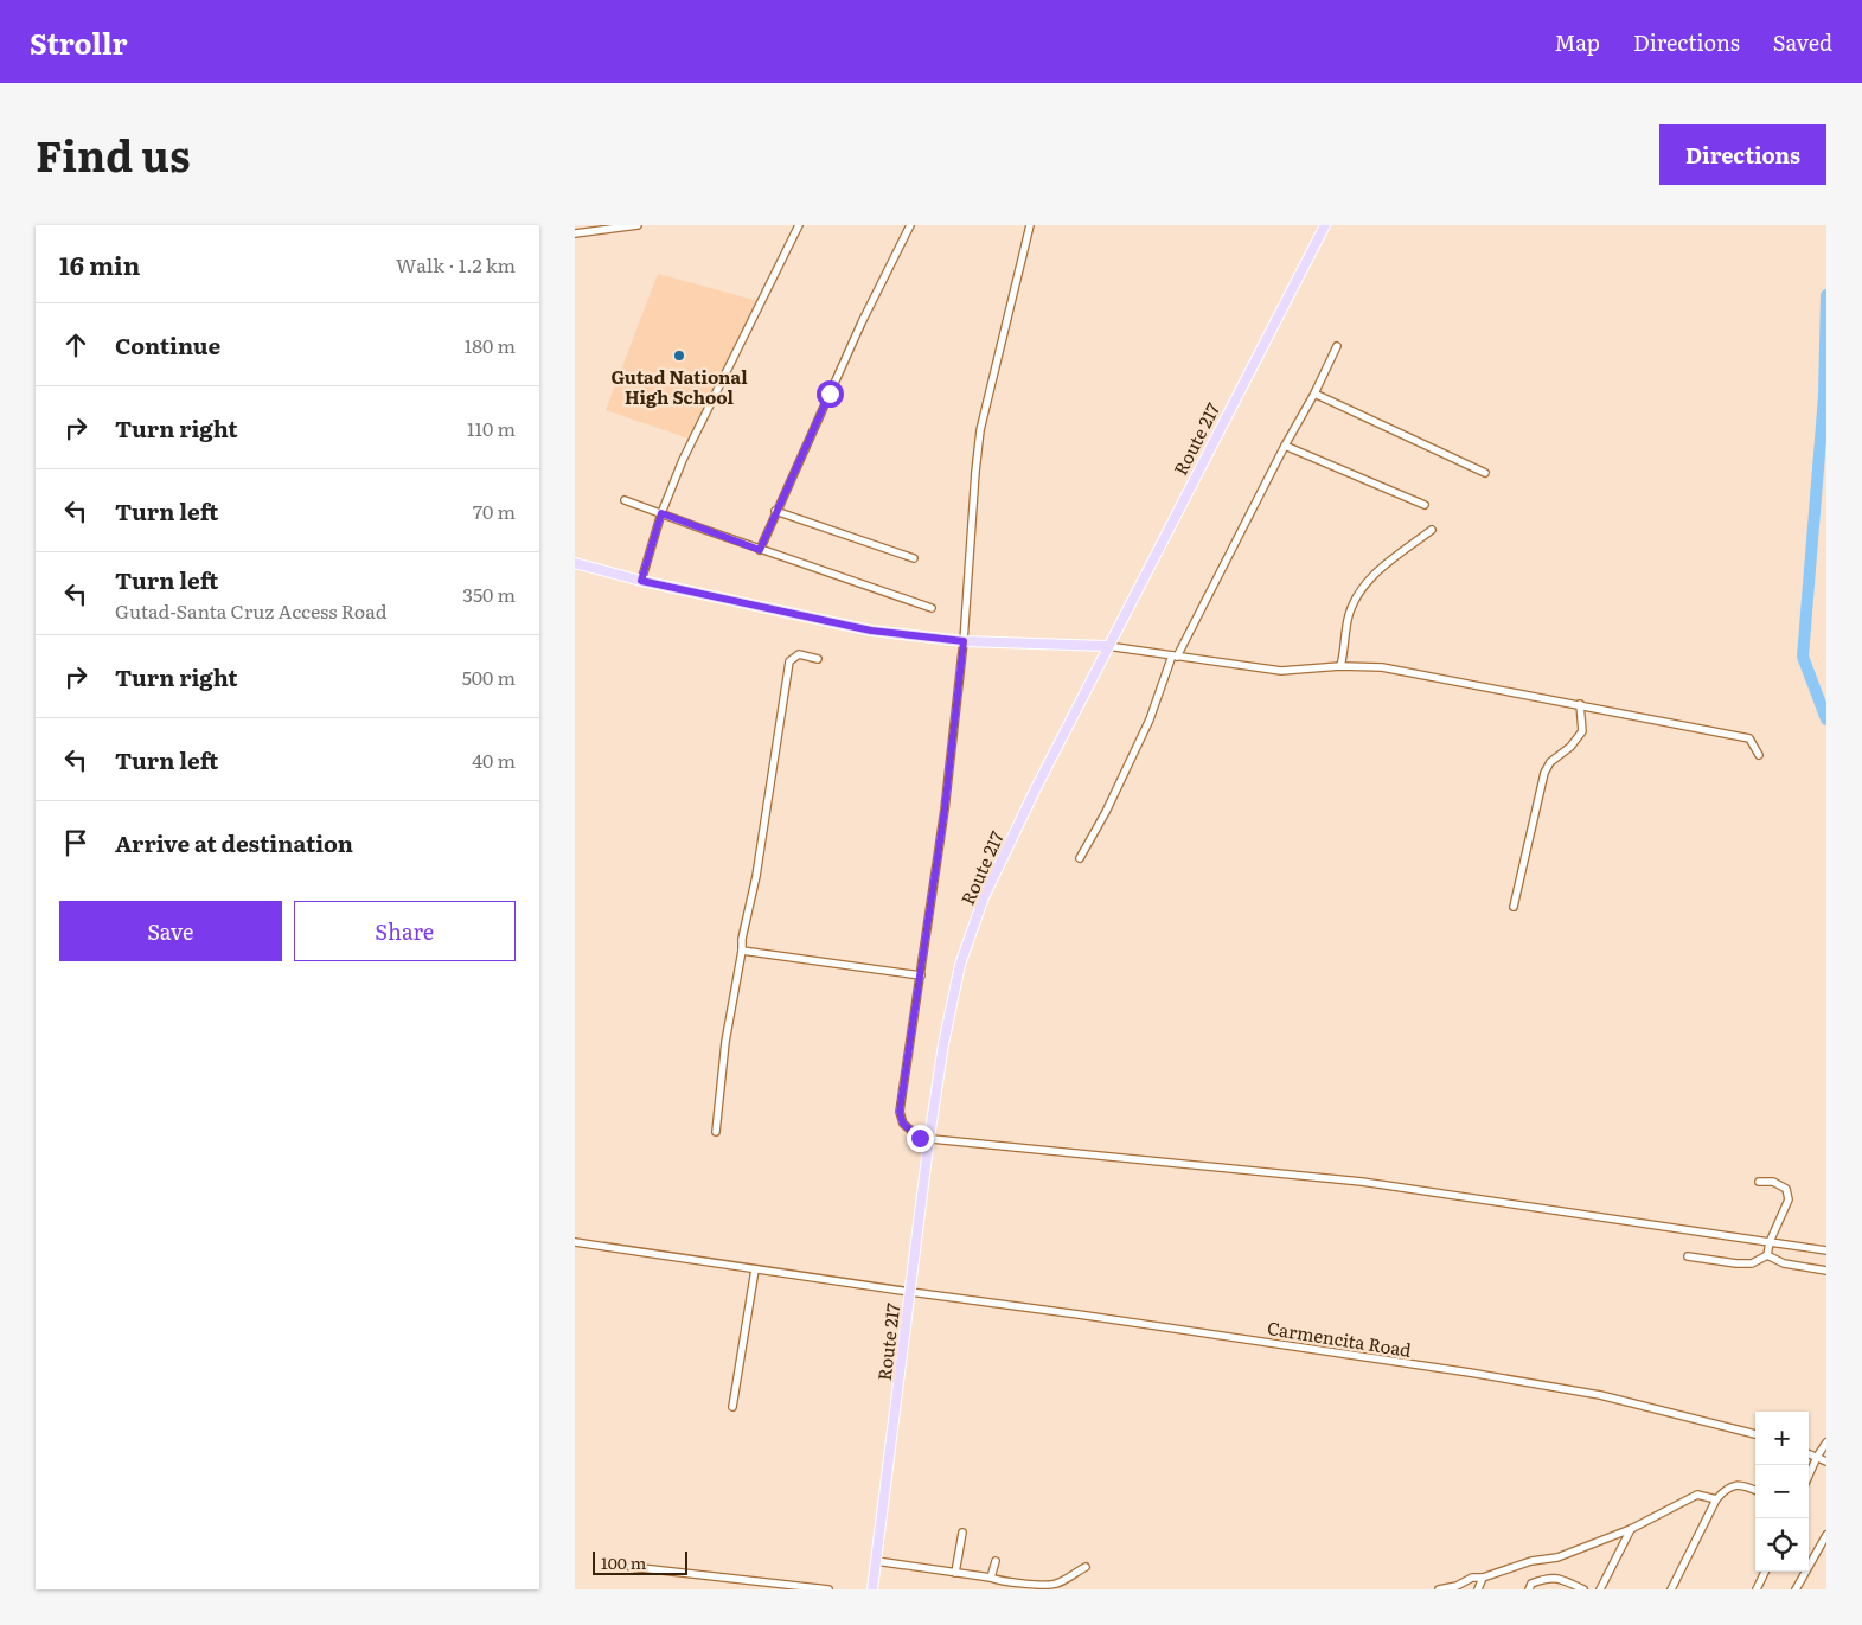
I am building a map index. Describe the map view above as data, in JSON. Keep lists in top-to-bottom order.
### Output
{
  "streets": {
    "main road": ["Route 217"],
    "street": ["Carmencita Road"]
  },
  "crossings": [
    ["Route 217", "Carmencita Road"]
  ],
  "places": ["Gutad National High School"],
  "scale_bar": "100 m",
  "page": {
    "header": "Strollr",
    "nav": ["Map", "Directions", "Saved"],
    "title": "Find us",
    "buttons": [
      "Directions",
      ["Save", "Share"]
    ],
    "heading": ["16 min", "Walk · 1.2 km"],
    "list": [
      ["Continue", "180 m"],
      ["Turn right", "110 m"],
      ["Turn left", "70 m"],
      ["Turn left", "Gutad-Santa Cruz Access Road", "350 m"],
      ["Turn right", "500 m"],
      ["Turn left", "40 m"],
      "Arrive at destination"
    ],
    "map_buttons": ["+", "−"],
    "scale": "100 m"
  }
}
